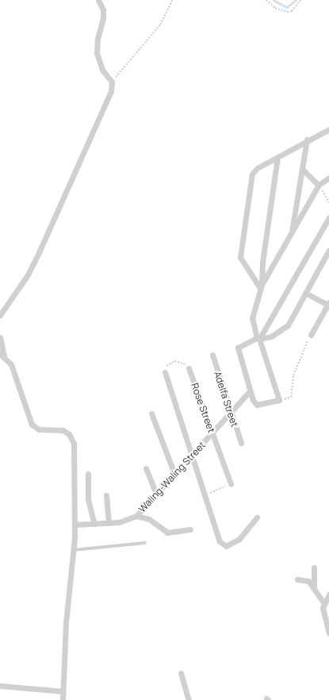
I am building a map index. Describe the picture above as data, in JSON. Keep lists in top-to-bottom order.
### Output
{
  "streets": {
    "street": ["Adelfa Street", "Rose Street", "Waling-Waling Street"]
  },
  "crossings": [
    ["Adelfa Street", "Waling-Waling Street"],
    ["Rose Street", "Waling-Waling Street"]
  ]
}
